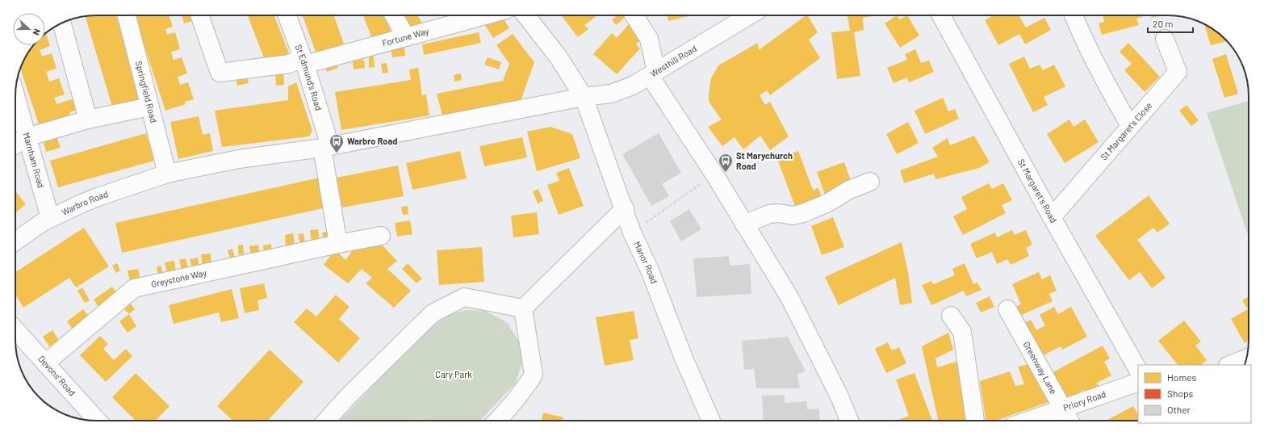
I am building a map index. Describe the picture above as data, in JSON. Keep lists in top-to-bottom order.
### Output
{
  "streets": {
    "street": [
      "Fortune Way",
      "Westhill Road",
      "St Edmund's Road",
      "Springfield Road",
      "St Margaret's Close",
      "Marnham Road",
      "St Margaret's Road",
      "Warbro Road",
      "Manor Road",
      "Greystone Way",
      "Greenway Lane",
      "Devons' Road",
      "Priory Road"
    ]
  },
  "crossings": [
    ["Fortune Way", "St Edmund's Road"],
    ["Westhill Road", "Warbro Road"],
    ["Westhill Road", "Manor Road"],
    ["St Edmund's Road", "Warbro Road"],
    ["Springfield Road", "Warbro Road"],
    ["St Margaret's Close", "St Margaret's Road"],
    ["Marnham Road", "Warbro Road"],
    ["Warbro Road", "Manor Road"],
    ["Greystone Way", "Devons' Road"],
    ["Greenway Lane", "Priory Road"]
  ],
  "parks": ["Cary Park"],
  "places": {
    "bus stop": ["Warbro Road", "St Marychurch Road"]
  },
  "legend": ["Homes", "Shops", "Other"],
  "scale_bar": "20 m",
  "north": "right"
}
